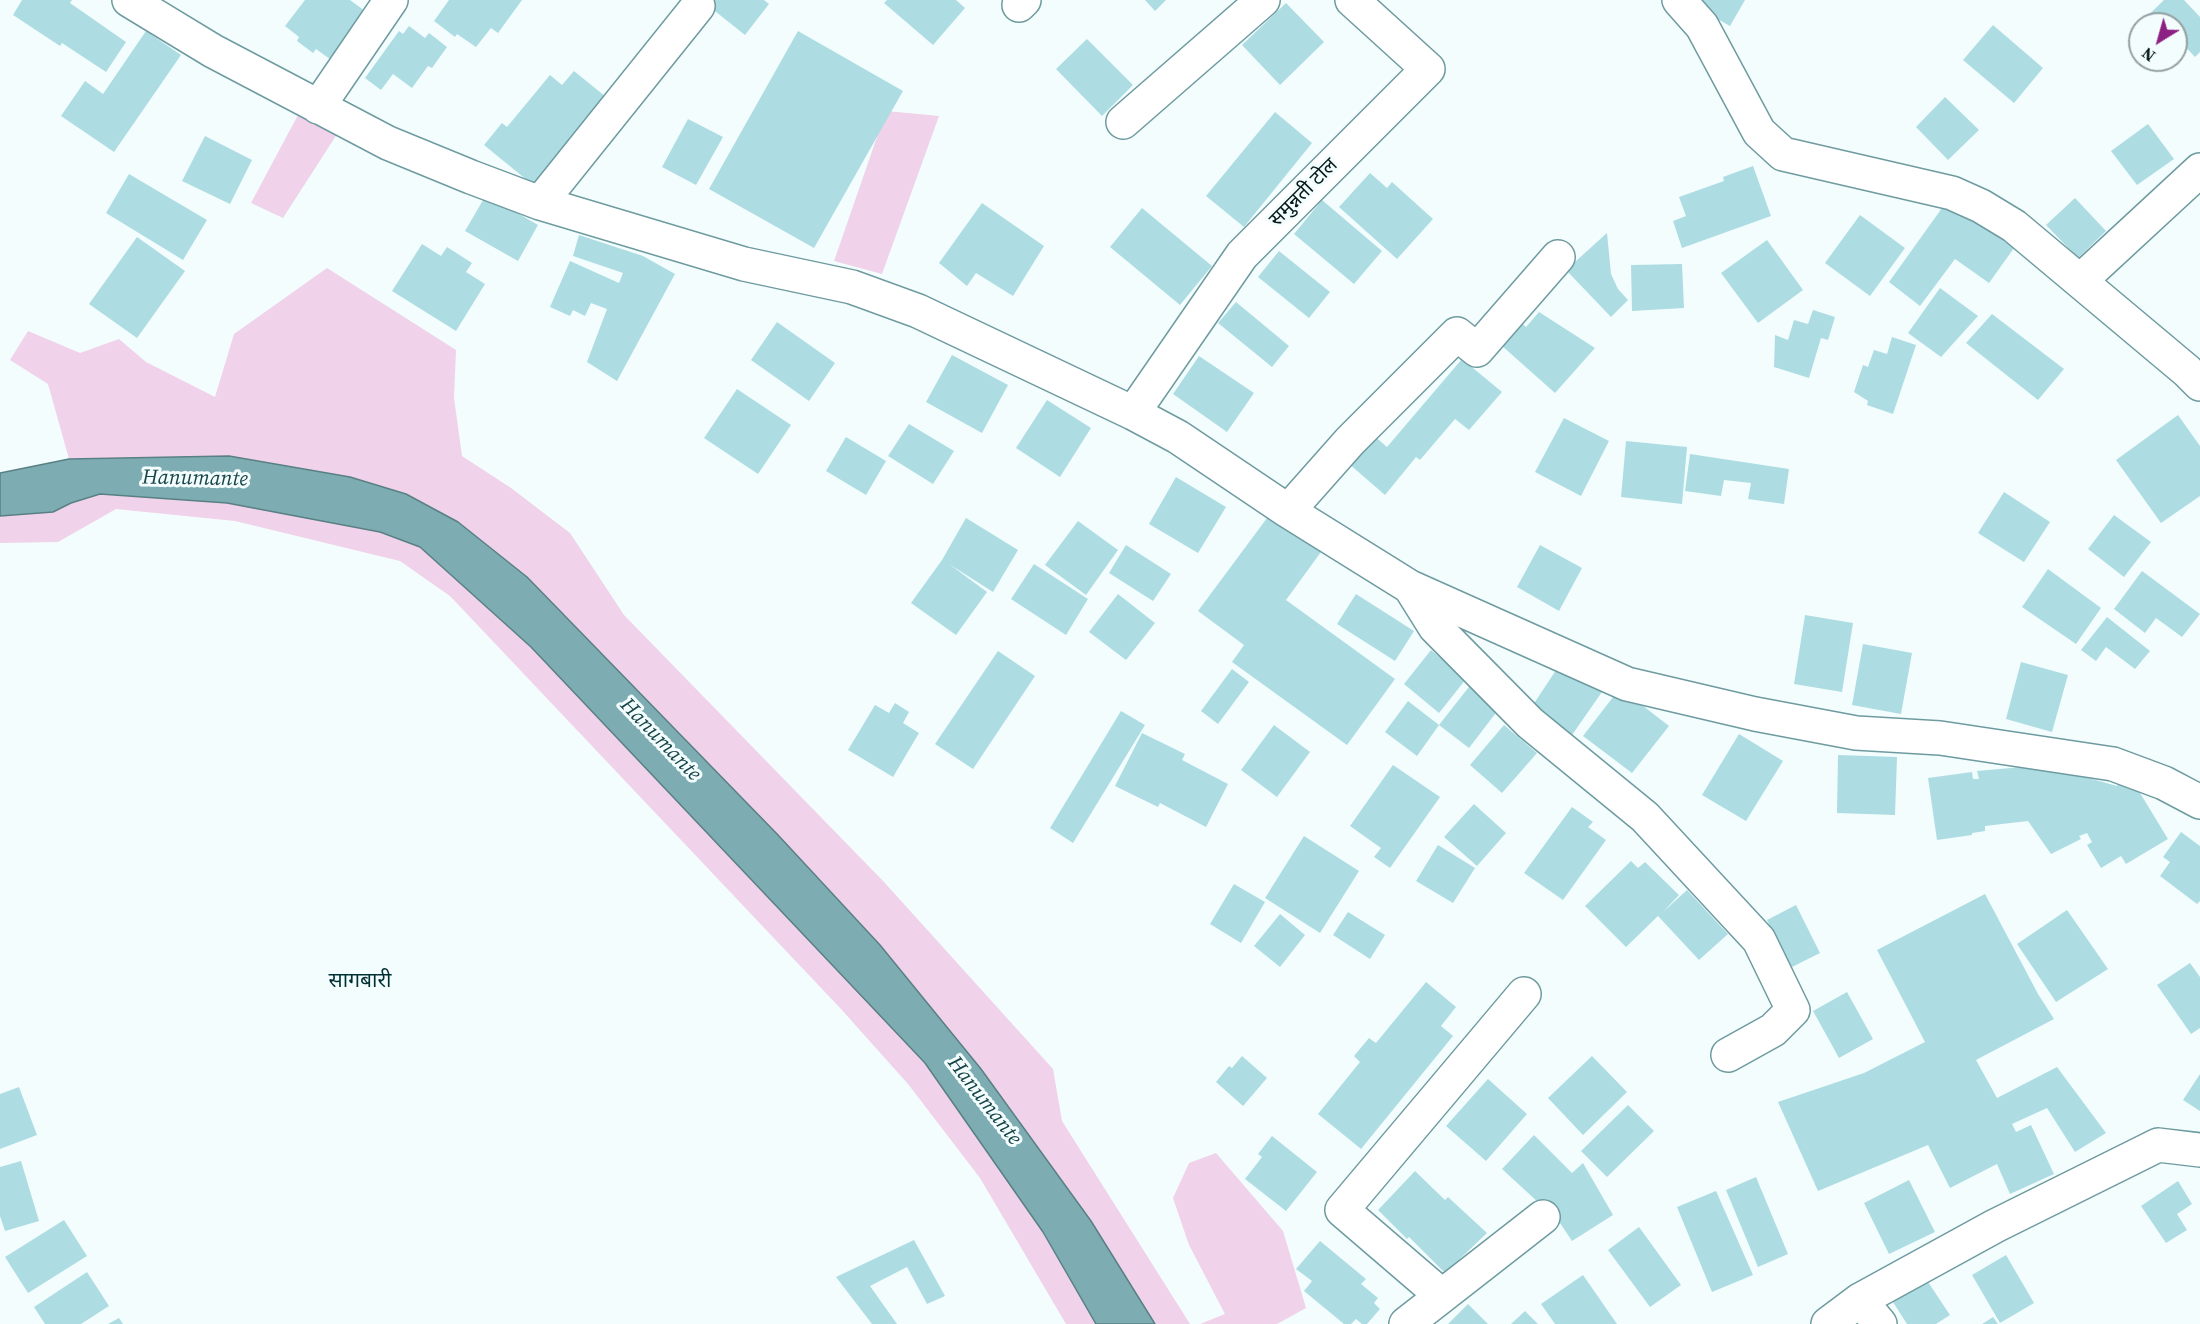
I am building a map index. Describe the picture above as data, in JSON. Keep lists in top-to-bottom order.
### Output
{
  "streets": {
    "street": ["समुन्नती टोल"]
  },
  "districts": ["सागबारी"],
  "water": ["Hanumante"],
  "north": "bottom left"
}
